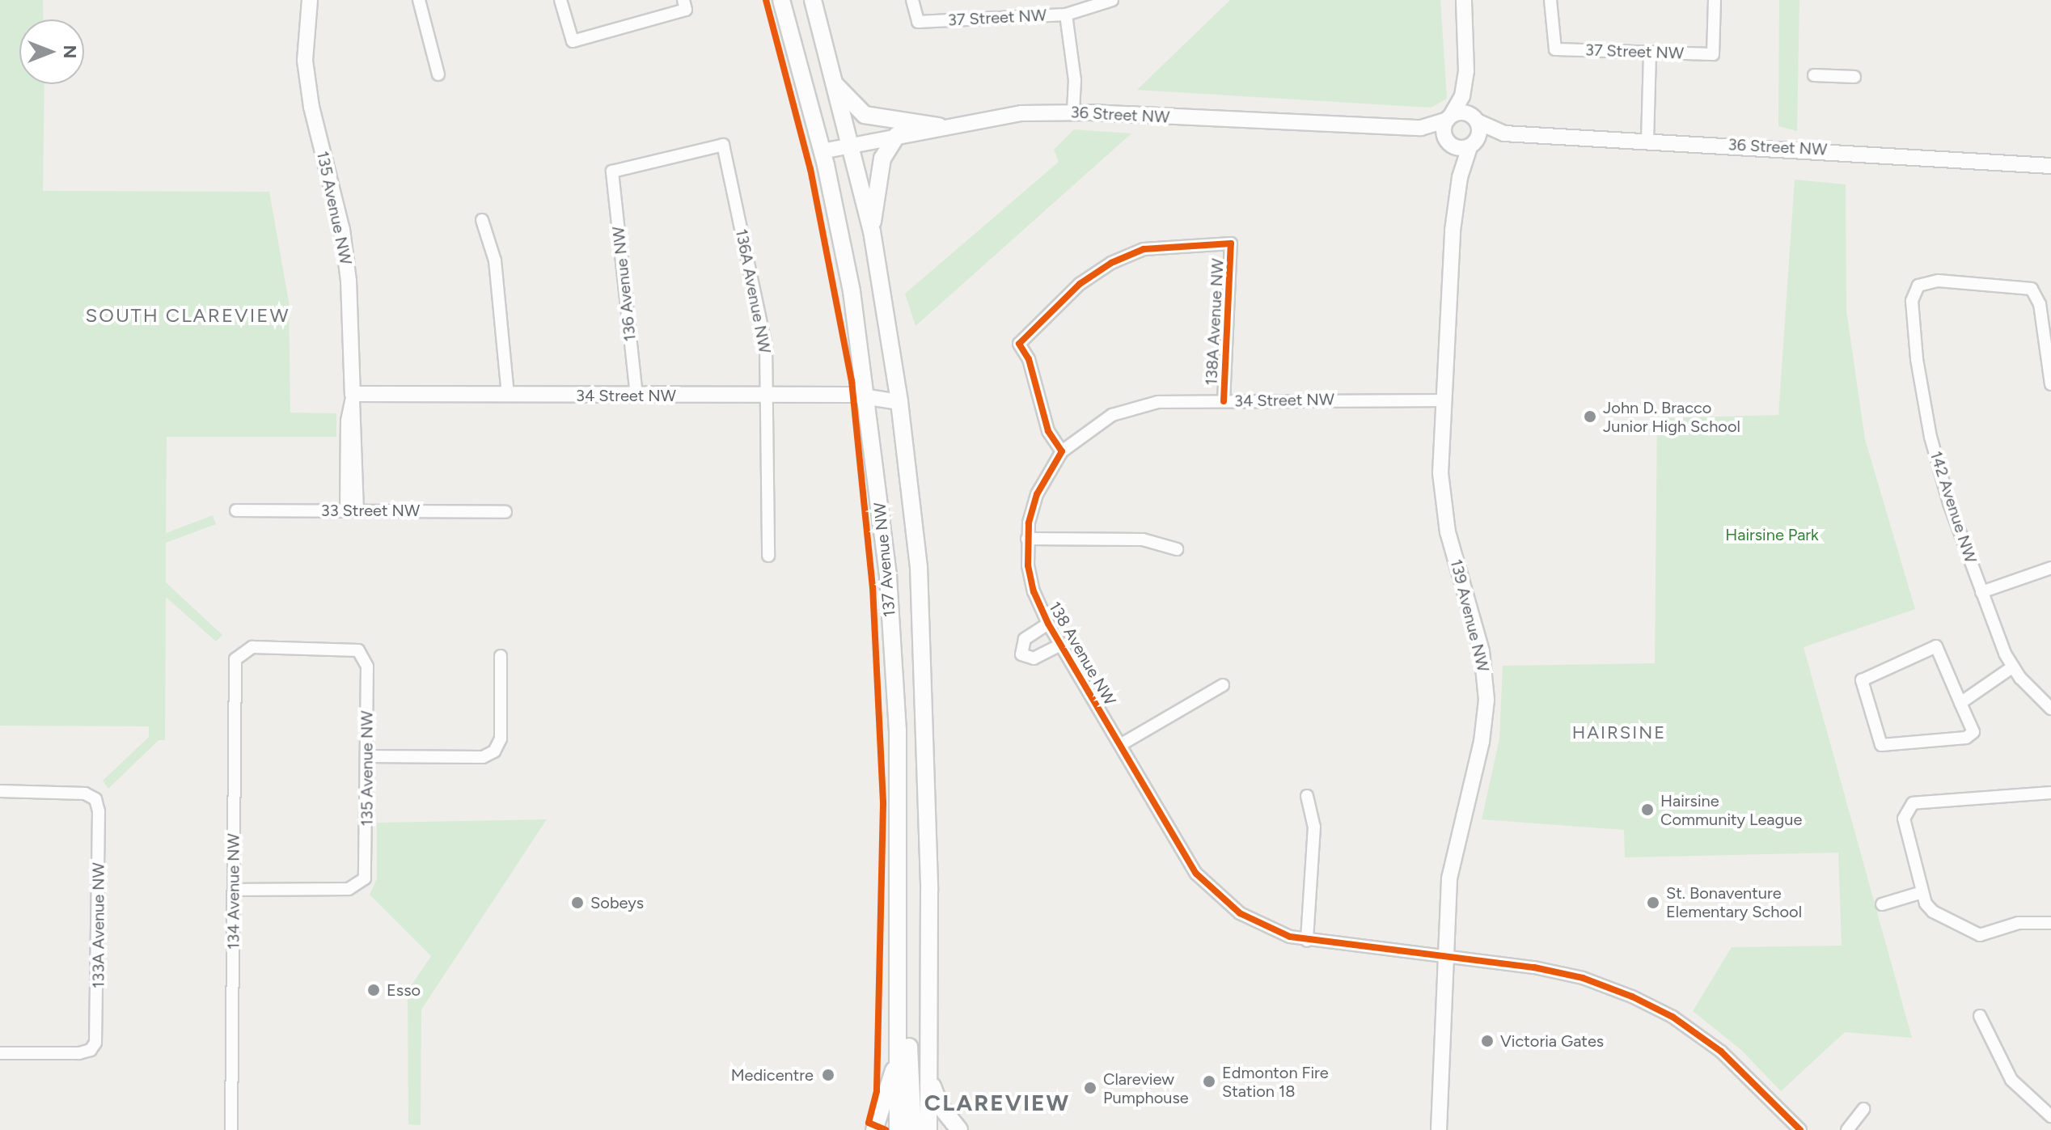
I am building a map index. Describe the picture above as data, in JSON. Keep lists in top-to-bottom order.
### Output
{
  "streets": {
    "main road": ["137 Avenue NW"],
    "street": [
      "37 Street NW",
      "36 Street NW",
      "135 Avenue NW",
      "136 Avenue NW",
      "136A Avenue NW",
      "138A Avenue NW",
      "34 Street NW",
      "142 Avenue NW",
      "33 Street NW",
      "139 Avenue NW",
      "138 Avenue NW",
      "134 Avenue NW",
      "133A Avenue NW"
    ]
  },
  "crossings": [
    ["36 Street NW", "137 Avenue NW"],
    ["36 Street NW", "139 Avenue NW"],
    ["135 Avenue NW", "34 Street NW"],
    ["135 Avenue NW", "33 Street NW"],
    ["135 Avenue NW", "134 Avenue NW"],
    ["136 Avenue NW", "136A Avenue NW"],
    ["136 Avenue NW", "34 Street NW"],
    ["136A Avenue NW", "34 Street NW"],
    ["138A Avenue NW", "34 Street NW"],
    ["138A Avenue NW", "138 Avenue NW"],
    ["34 Street NW", "137 Avenue NW"],
    ["34 Street NW", "139 Avenue NW"],
    ["34 Street NW", "138 Avenue NW"],
    ["139 Avenue NW", "138 Avenue NW"]
  ],
  "districts": ["SOUTH CLAREVIEW", "HAIRSINE", "CLAREVIEW"],
  "parks": ["Hairsine Park"],
  "places": [
    "John D. Bracco Junior High School",
    "Hairsine Community League",
    "Sobeys",
    "St. Bonaventure Elementary School",
    "Esso",
    "Victoria Gates",
    "Medicentre",
    "Edmonton Fire Station 18",
    "Clareview Pumphouse"
  ],
  "north": "right"
}
